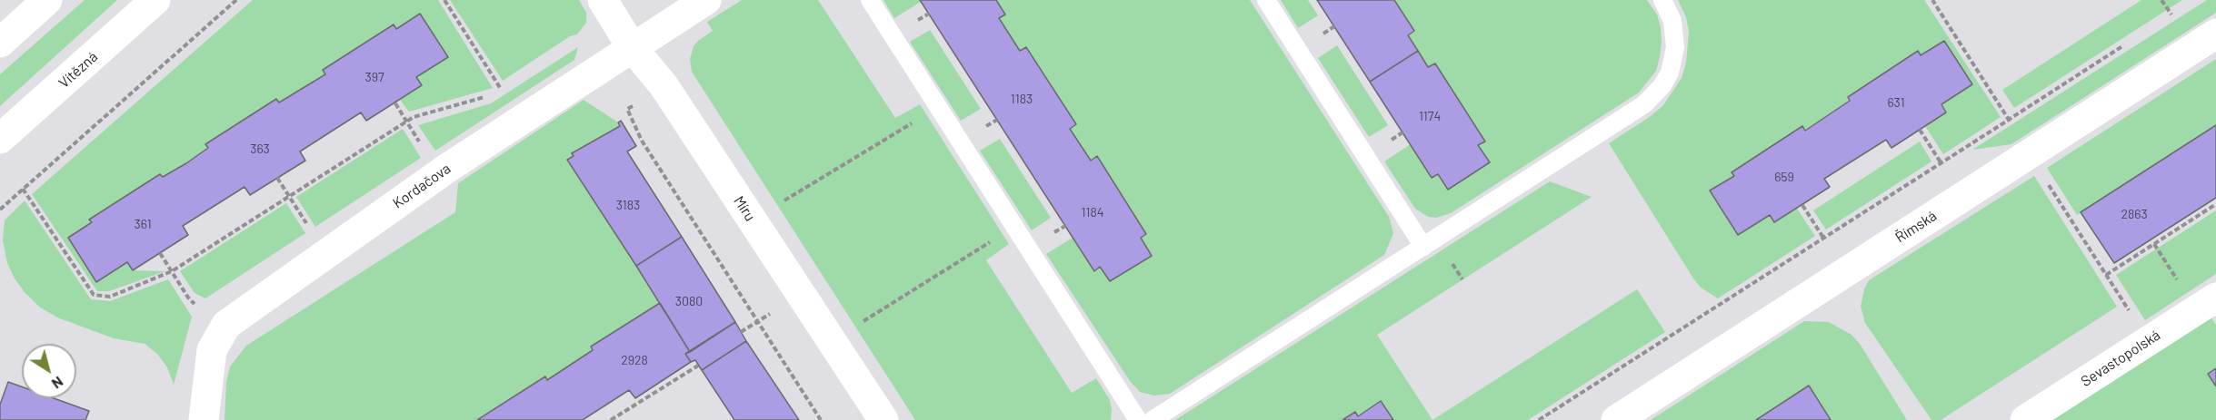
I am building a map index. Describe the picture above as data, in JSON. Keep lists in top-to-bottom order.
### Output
{
  "streets": {
    "street": [
      "Vítězná",
      "Kordačova",
      "Míru",
      "Římská",
      "Sevastopolská"
    ]
  },
  "crossings": [
    ["Kordačova", "Míru"]
  ],
  "house_numbers": [
    "397",
    "1183",
    "631",
    "1174",
    "363",
    "659",
    "3183",
    "1184",
    "2863",
    "361",
    "3080",
    "2928"
  ],
  "north": "bottom right"
}
